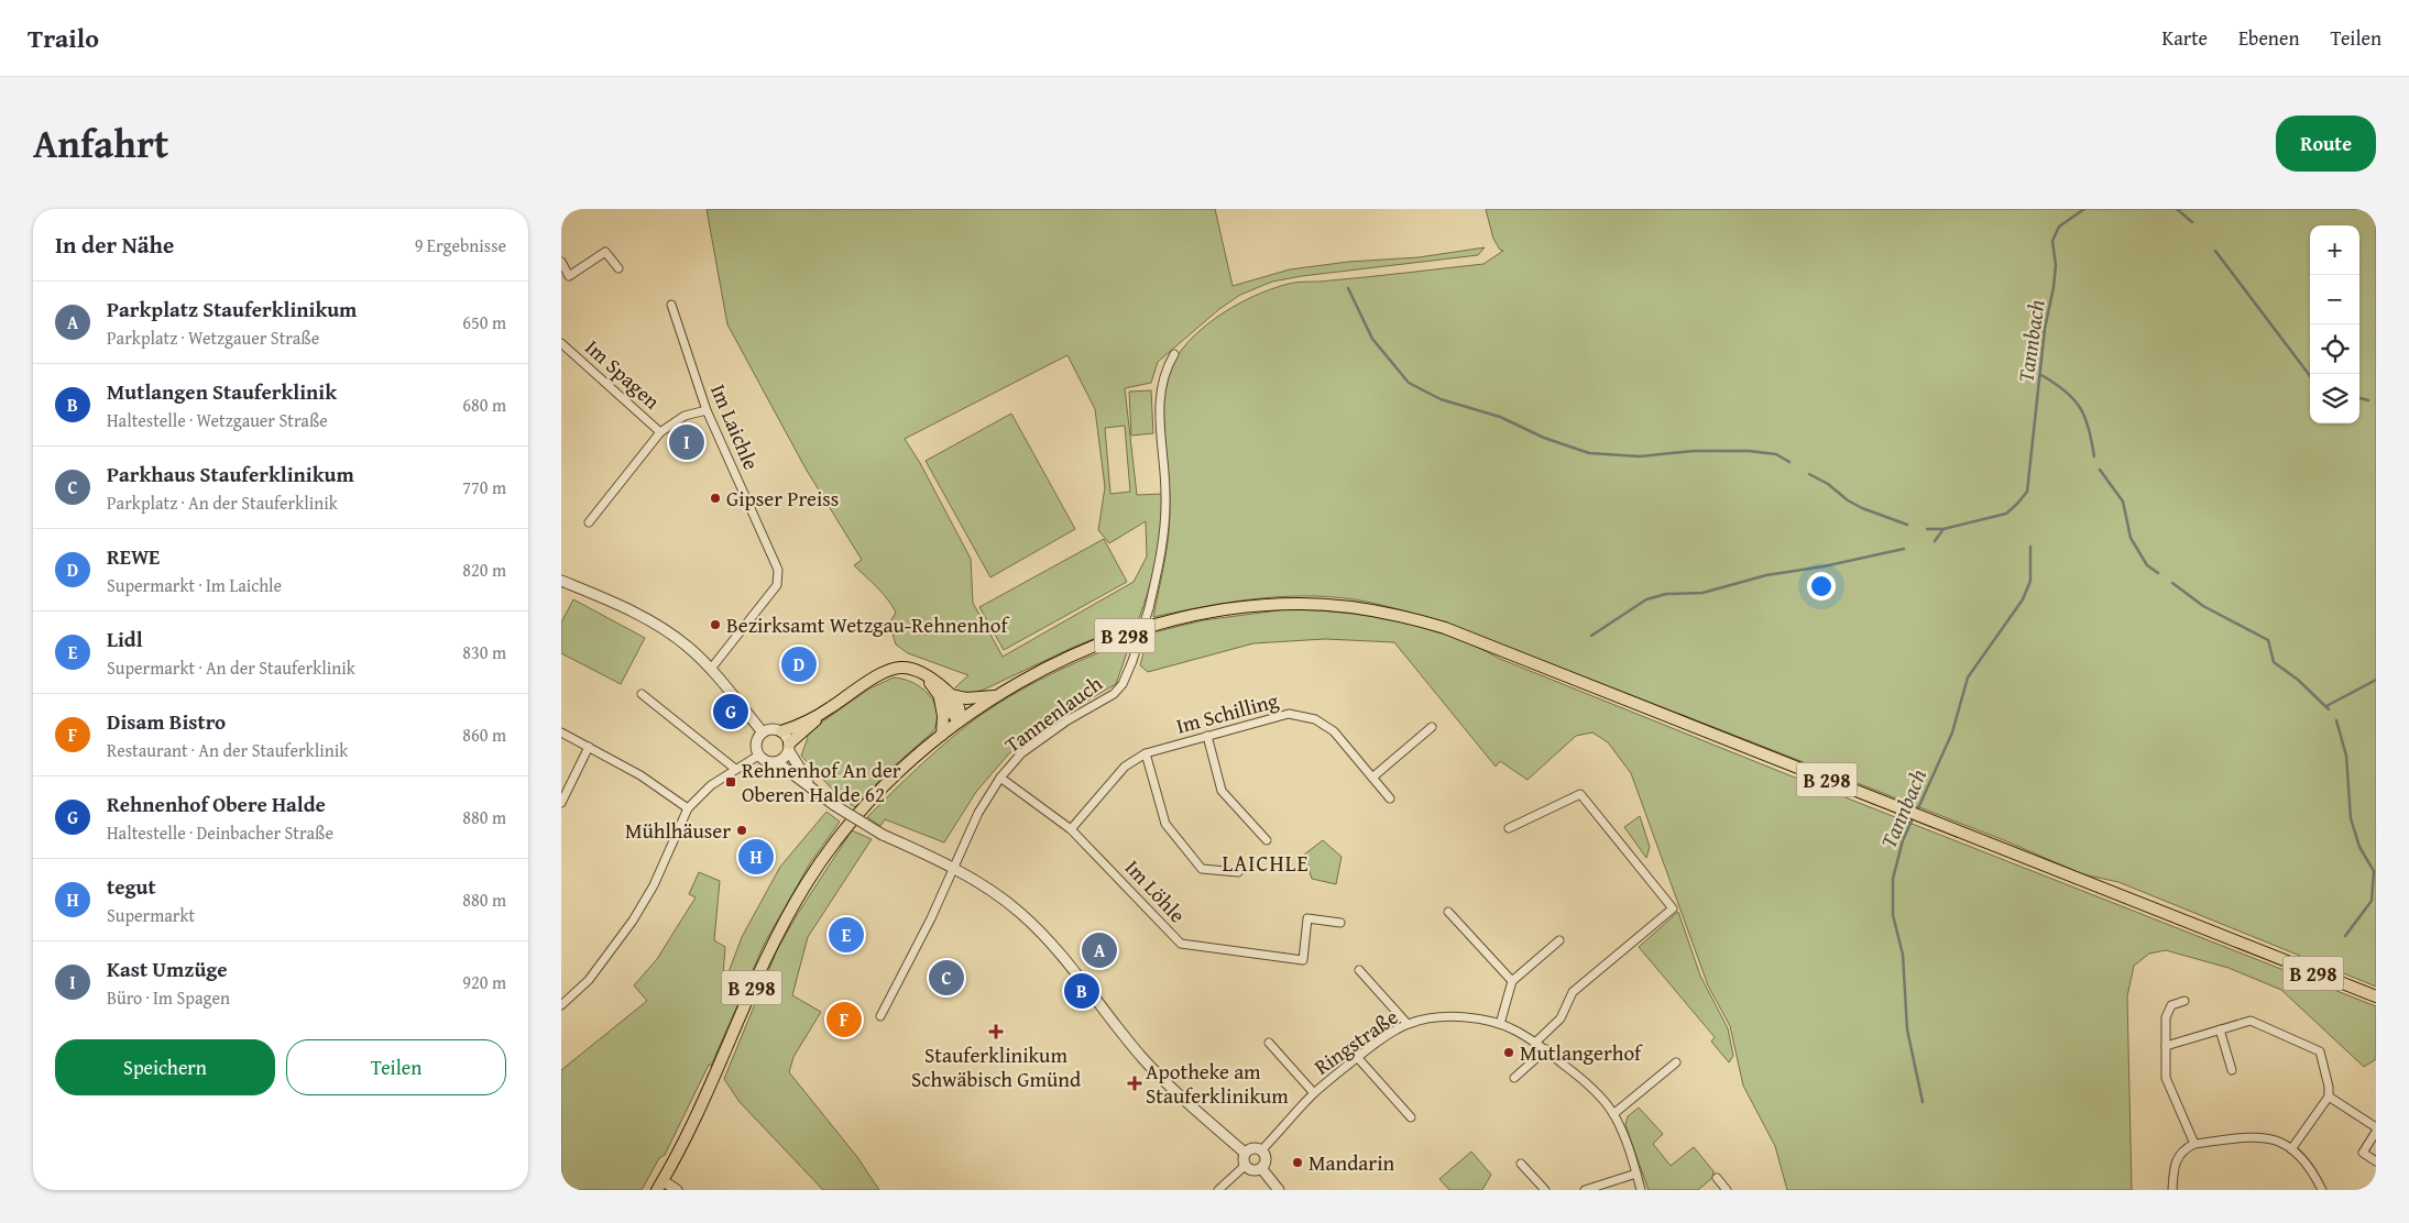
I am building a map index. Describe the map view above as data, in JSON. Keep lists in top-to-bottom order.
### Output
{
  "streets": {
    "main road": ["B 298"],
    "street": [
      "Im Spagen",
      "Im Laichle",
      "Im Schilling",
      "Tannenlauch",
      "Im Löhle",
      "Ringstraße"
    ]
  },
  "crossings": [
    ["Im Spagen", "Im Laichle"],
    ["Im Schilling", "Im Löhle"],
    ["Tannenlauch", "Im Löhle"]
  ],
  "districts": ["LAICHLE"],
  "water": ["Tannbach"],
  "places": {
    "other": [
      "Gipser Preiss",
      "Bezirksamt Wetzgau-Rehnenhof",
      "Mühlhäuser",
      "Mutlangerhof",
      "Mandarin"
    ],
    "transit": ["Rehnenhof An der Oberen Halde 62"],
    "health": ["Stauferklinikum Schwäbisch Gmünd", "Apotheke am Stauferklinikum"]
  },
  "page": {
    "header": "Trailo",
    "nav": ["Karte", "Ebenen", "Teilen"],
    "title": "Anfahrt",
    "buttons": [
      "Route",
      ["Speichern", "Teilen"]
    ],
    "heading": ["In der Nähe", "9 Ergebnisse"],
    "map_buttons": ["+", "−"],
    "list": [
      {
        "mark": "A",
        "name": "Parkplatz Stauferklinikum",
        "note": "Parkplatz · Wetzgauer Straße",
        "value": "650 m"
      },
      {
        "mark": "B",
        "name": "Mutlangen Stauferklinik",
        "note": "Haltestelle · Wetzgauer Straße",
        "value": "680 m"
      },
      {
        "mark": "C",
        "name": "Parkhaus Stauferklinikum",
        "note": "Parkplatz · An der Stauferklinik",
        "value": "770 m"
      },
      {
        "mark": "D",
        "name": "REWE",
        "note": "Supermarkt · Im Laichle",
        "value": "820 m"
      },
      {
        "mark": "E",
        "name": "Lidl",
        "note": "Supermarkt · An der Stauferklinik",
        "value": "830 m"
      },
      {
        "mark": "F",
        "name": "Disam Bistro",
        "note": "Restaurant · An der Stauferklinik",
        "value": "860 m"
      },
      {
        "mark": "G",
        "name": "Rehnenhof Obere Halde",
        "note": "Haltestelle · Deinbacher Straße",
        "value": "880 m"
      },
      {
        "mark": "H",
        "name": "tegut",
        "note": "Supermarkt",
        "value": "880 m"
      },
      {
        "mark": "I",
        "name": "Kast Umzüge",
        "note": "Büro · Im Spagen",
        "value": "920 m"
      }
    ],
    "pins": [
      "I",
      "D",
      "G",
      "H",
      "E",
      "A",
      "C",
      "B",
      "F"
    ]
  }
}
